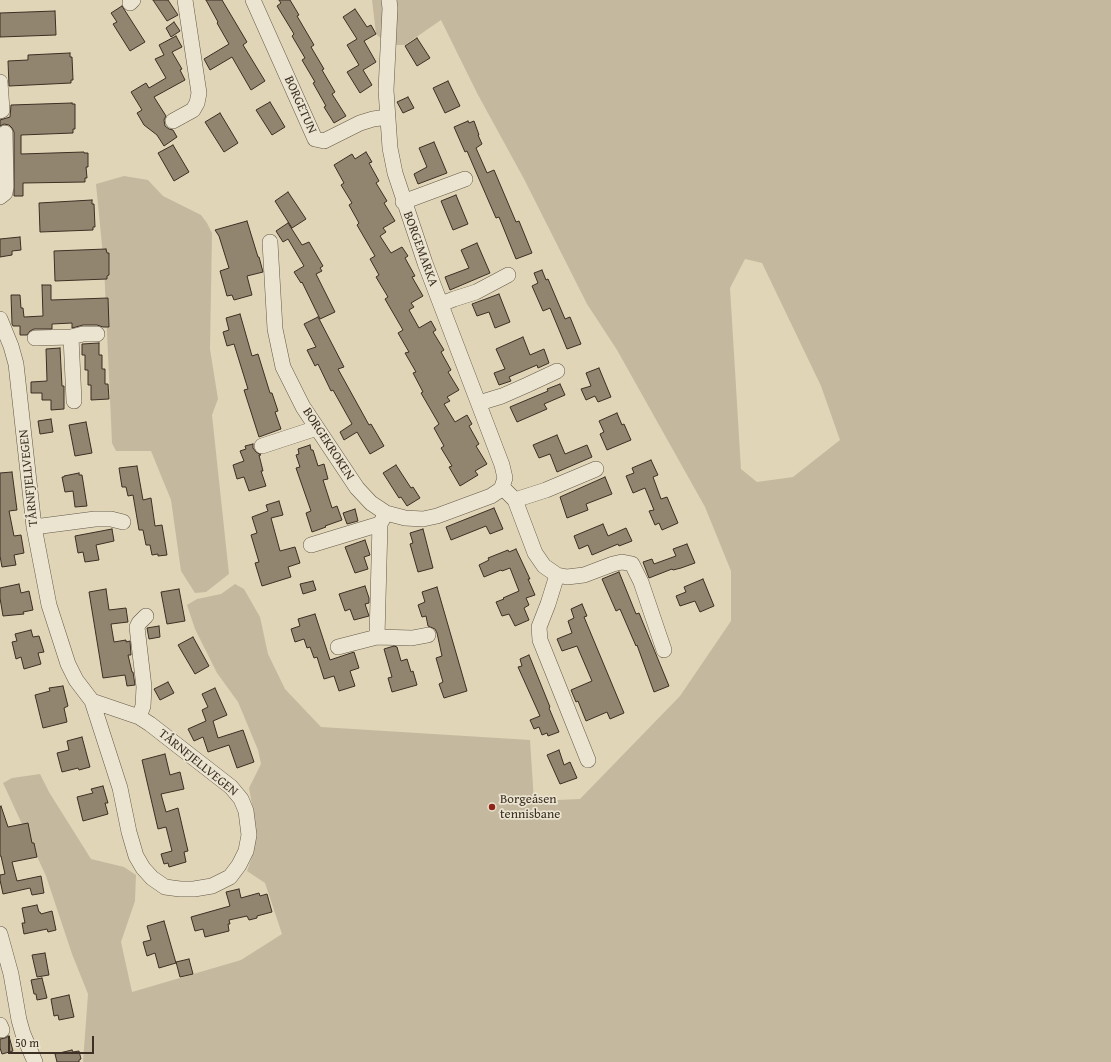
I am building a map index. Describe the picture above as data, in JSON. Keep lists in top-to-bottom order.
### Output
{
  "streets": {
    "street": [
      "BORGETUN",
      "BORGEMARKA",
      "BORGEKROKEN",
      "TÅRNFJELLVEGEN"
    ]
  },
  "crossings": [
    ["BORGETUN", "BORGEMARKA"],
    ["BORGEMARKA", "BORGEKROKEN"]
  ],
  "places": ["Borgeåsen tennisbane"],
  "scale_bar": "50 m"
}
